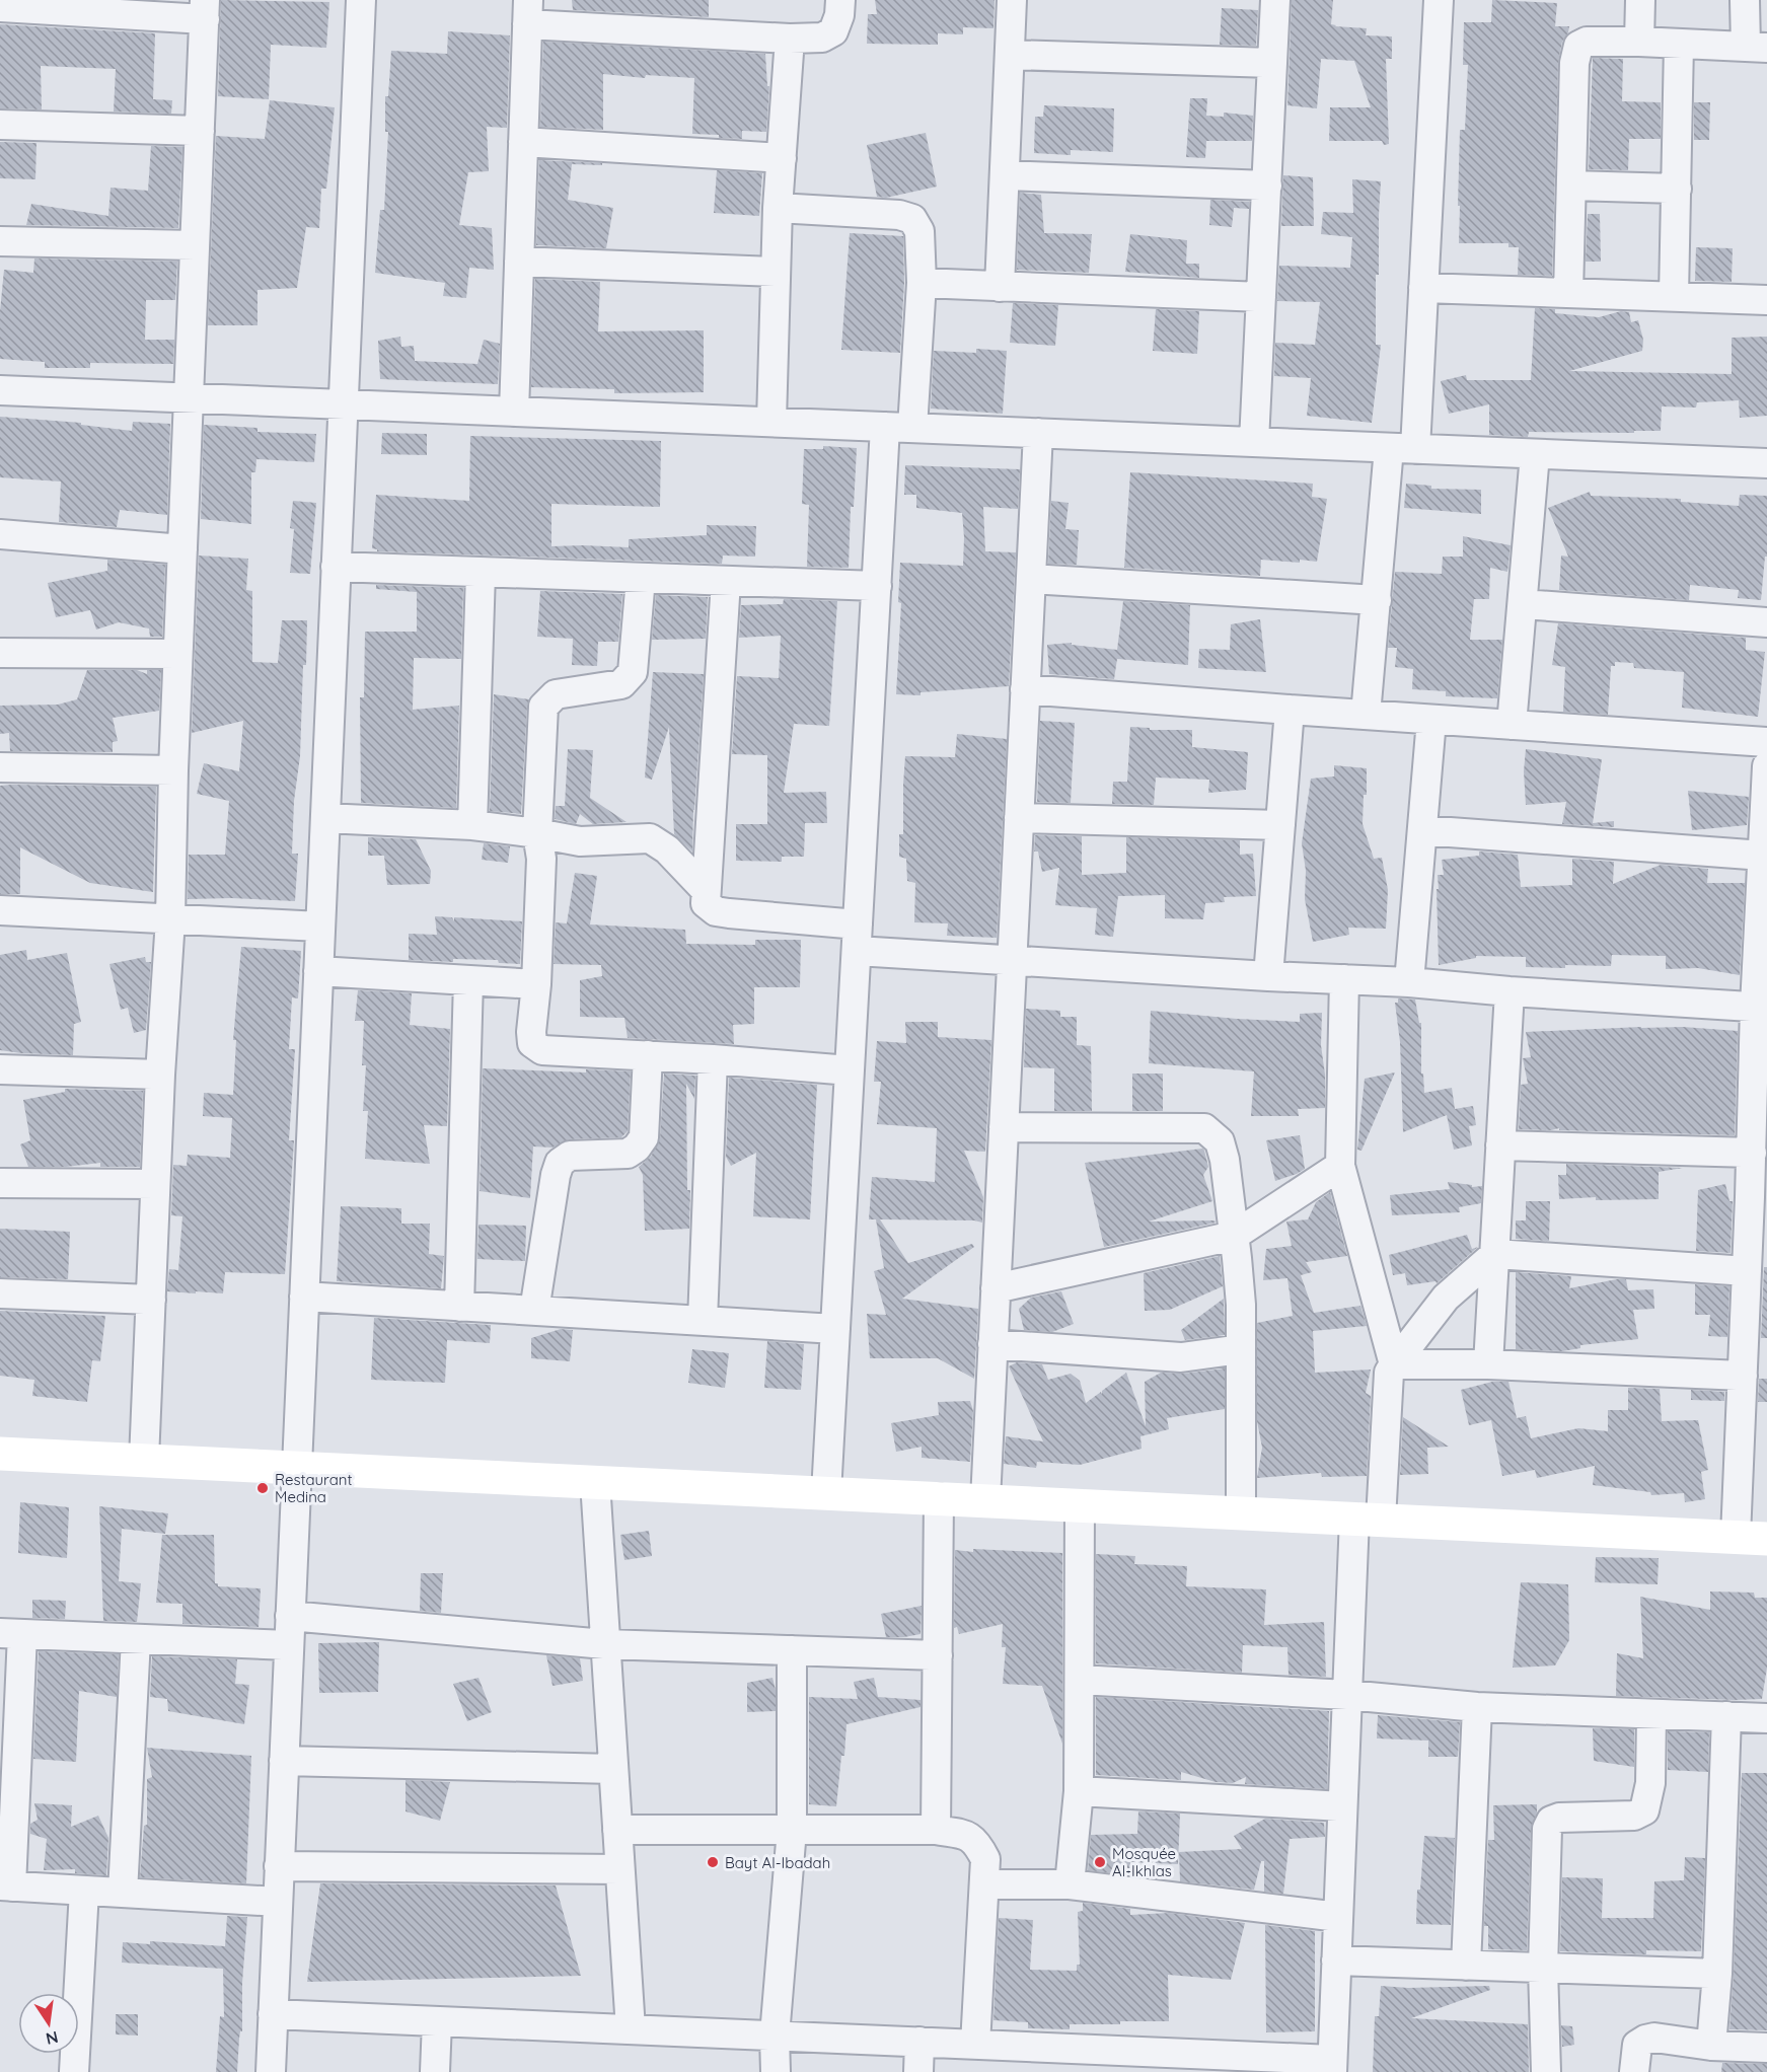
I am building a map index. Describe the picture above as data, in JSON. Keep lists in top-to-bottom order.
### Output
{
  "places": ["Restaurant Medina", "Bayt Al-Ibadah", "Mosquée Al-Ikhlas"],
  "north": "bottom"
}
